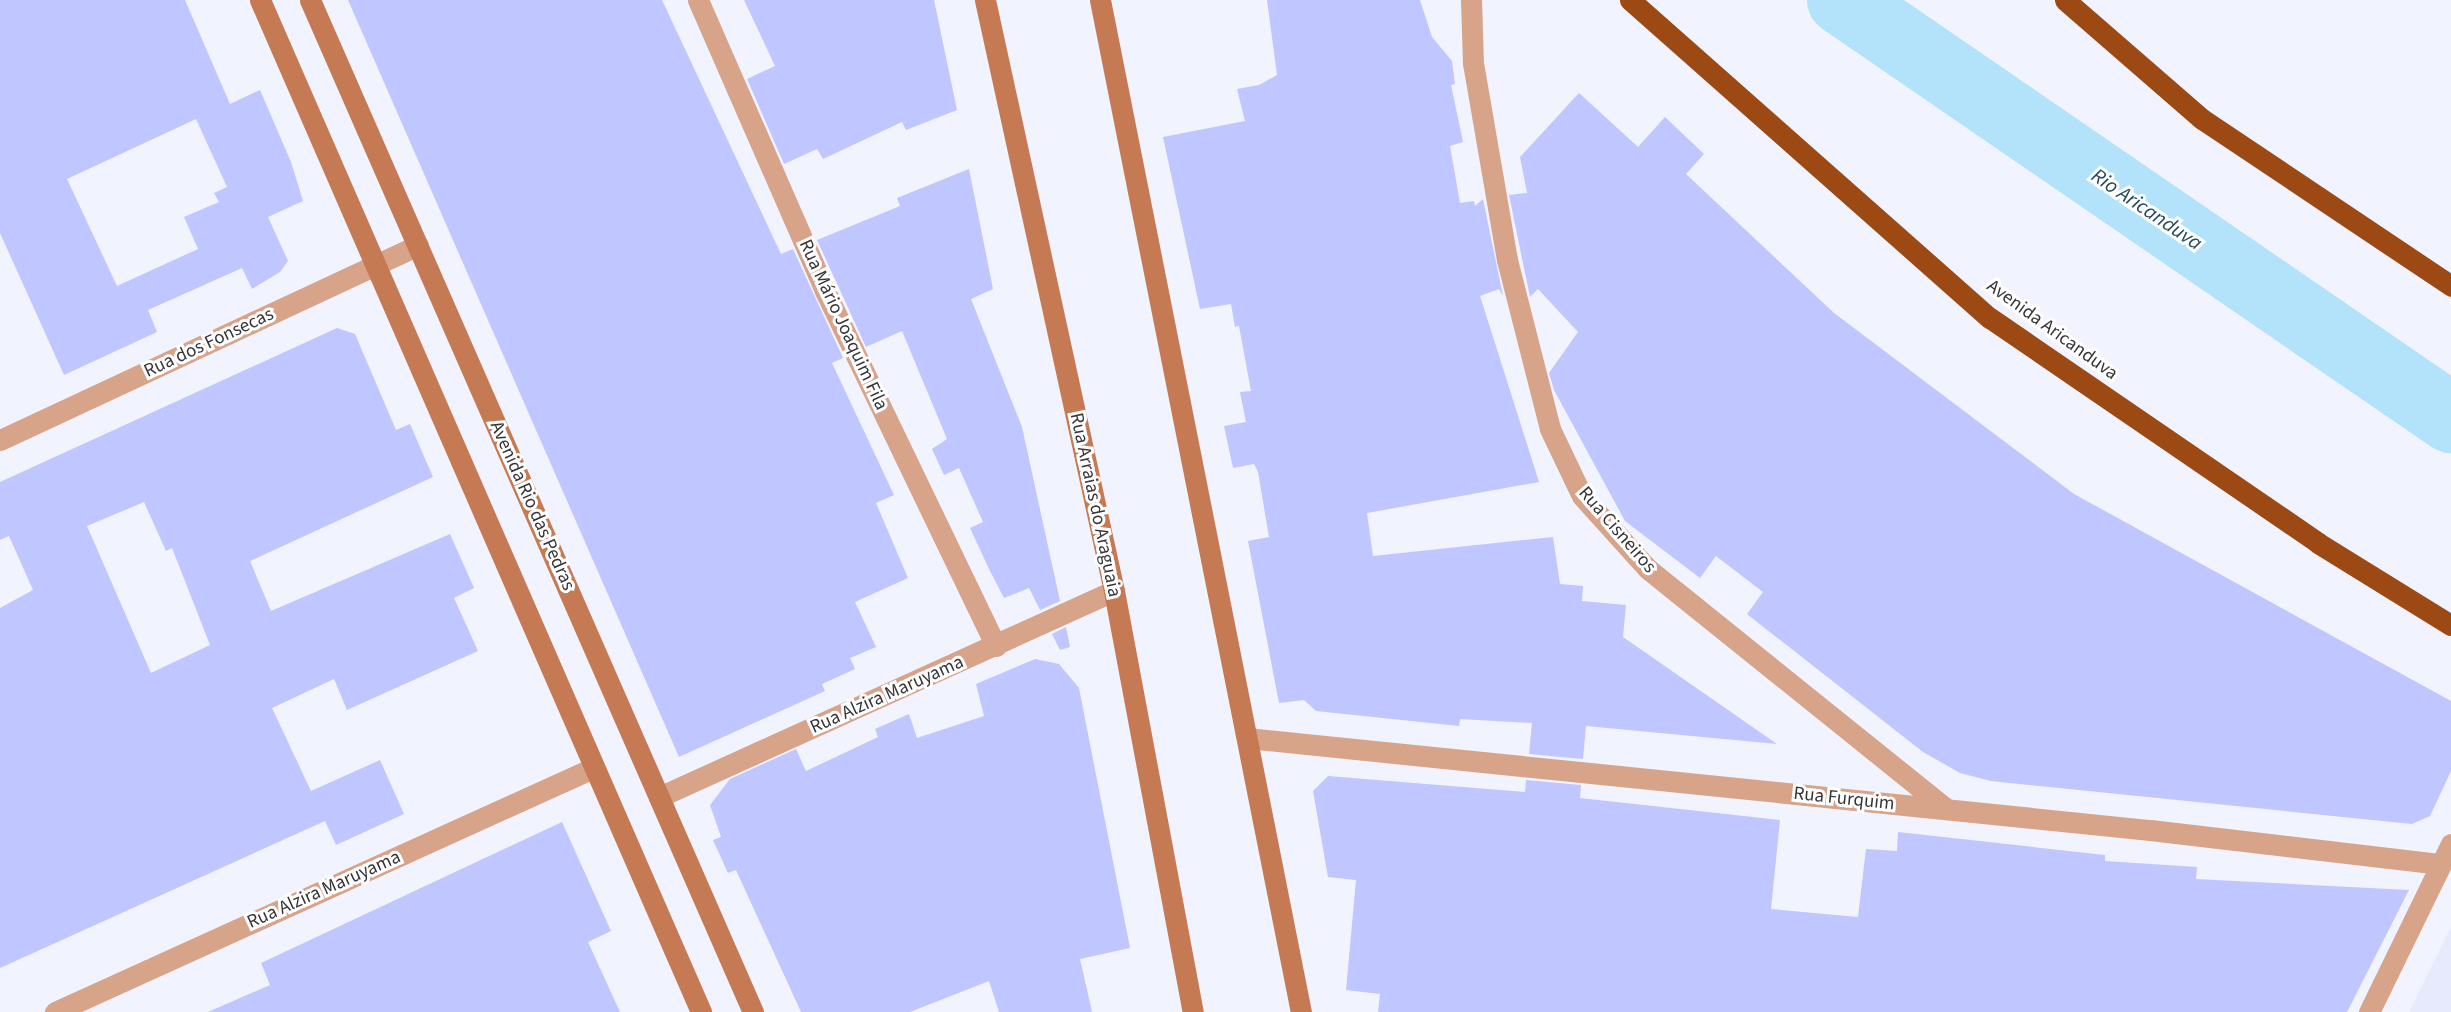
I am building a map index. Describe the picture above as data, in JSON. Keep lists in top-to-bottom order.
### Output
{
  "streets": {
    "highway": ["Avenida Aricanduva"],
    "main road": ["Rua Arraias do Araguaia", "Avenida Rio das Pedras"],
    "street": [
      "Rua Mário Joaquim Fila",
      "Rua dos Fonsecas",
      "Rua Cisneiros",
      "Rua Alzira Maruyama",
      "Rua Furquim"
    ]
  },
  "crossings": [
    ["Rua Mário Joaquim Fila", "Rua Alzira Maruyama"],
    ["Rua dos Fonsecas", "Avenida Rio das Pedras"],
    ["Rua Arraias do Araguaia", "Rua Alzira Maruyama"],
    ["Avenida Rio das Pedras", "Rua Alzira Maruyama"],
    ["Rua Cisneiros", "Rua Furquim"]
  ],
  "water": ["Rio Aricanduva"]
}
